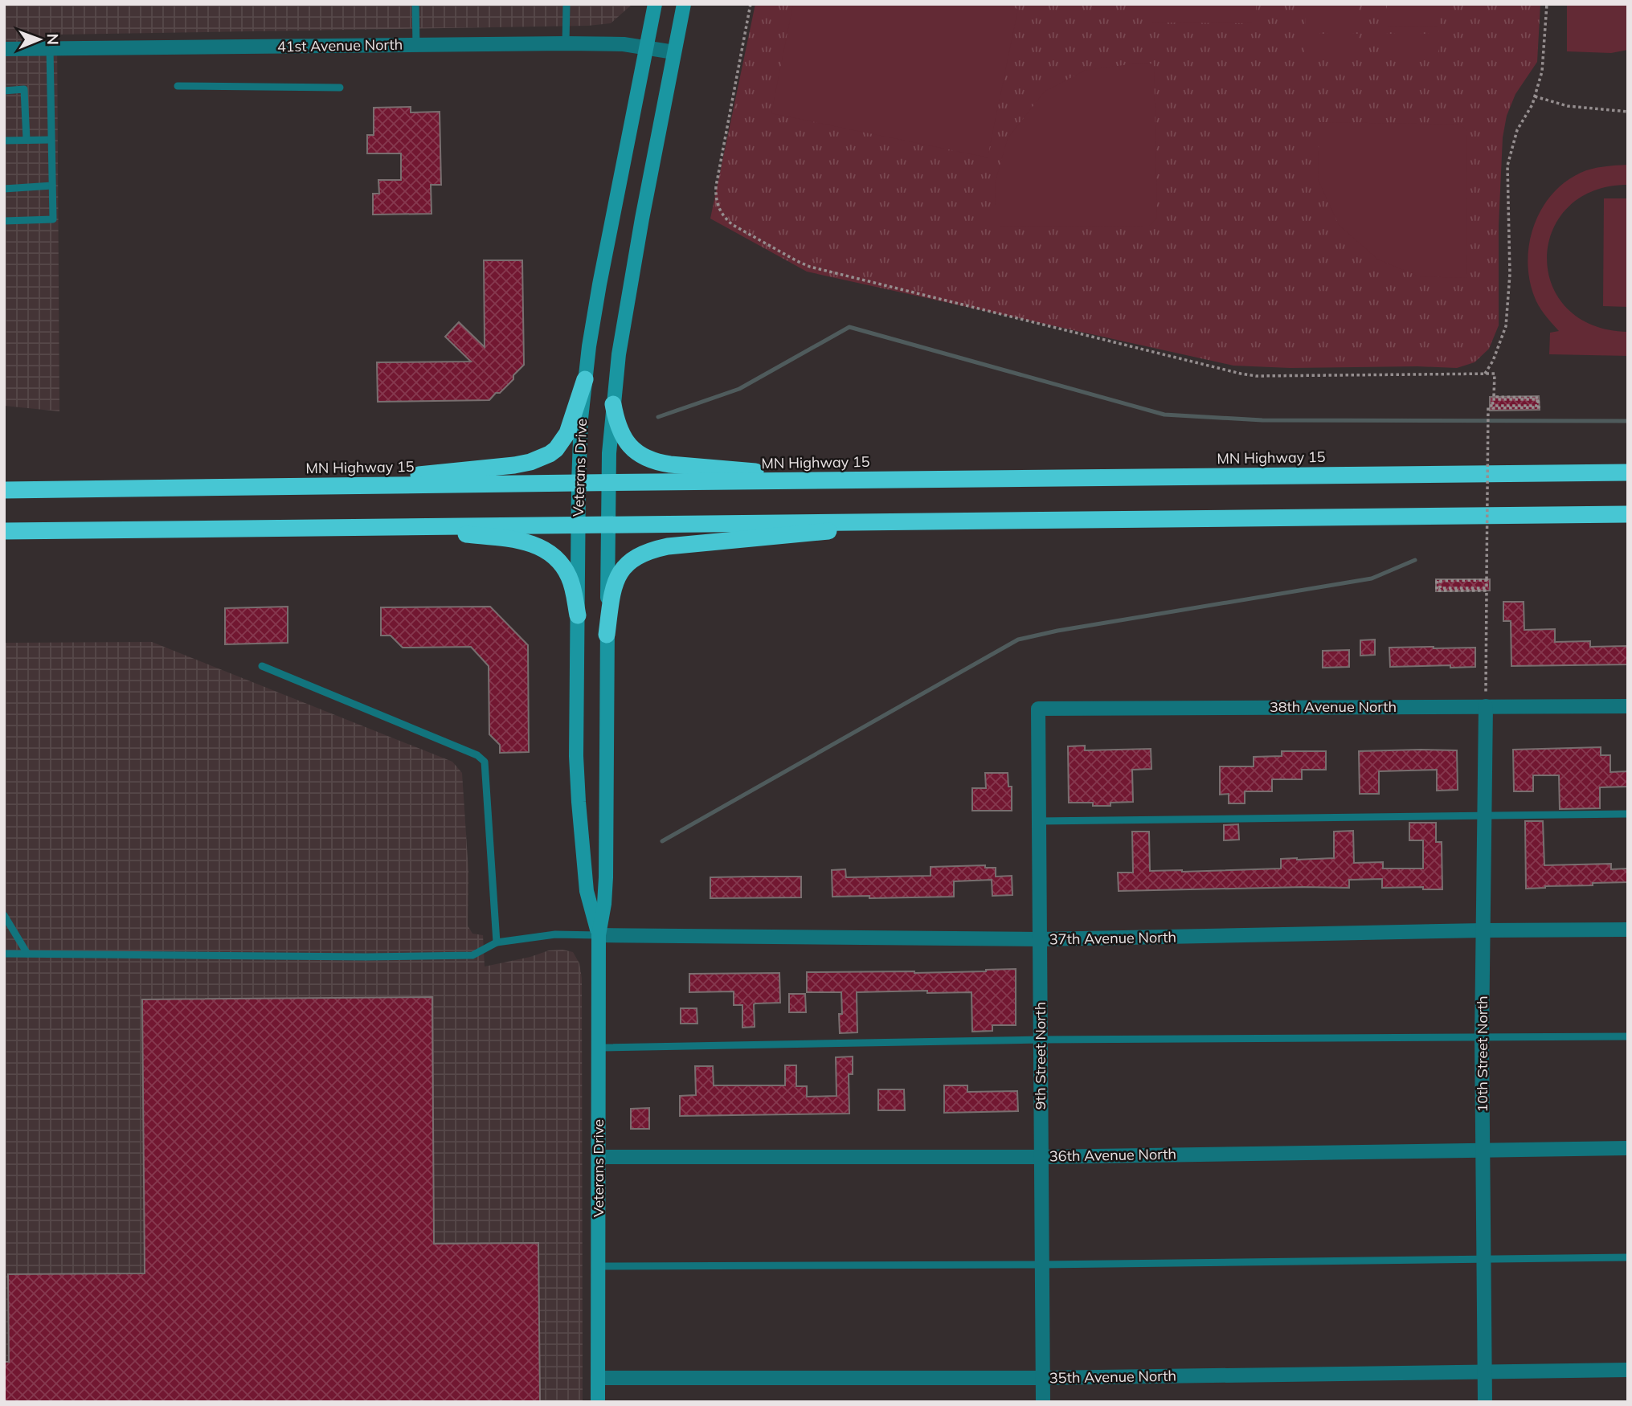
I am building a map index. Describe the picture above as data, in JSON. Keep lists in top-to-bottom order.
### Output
{
  "streets": {
    "highway": ["MN Highway 15"],
    "main road": ["Veterans Drive"],
    "street": [
      "41st Avenue North",
      "38th Avenue North",
      "37th Avenue North",
      "10th Street North",
      "9th Street North",
      "36th Avenue North",
      "35th Avenue North"
    ]
  },
  "crossings": [
    ["41st Avenue North", "Veterans Drive"],
    ["MN Highway 15", "Veterans Drive"],
    ["Veterans Drive", "37th Avenue North"],
    ["Veterans Drive", "36th Avenue North"],
    ["Veterans Drive", "35th Avenue North"],
    ["38th Avenue North", "10th Street North"],
    ["38th Avenue North", "9th Street North"],
    ["37th Avenue North", "10th Street North"],
    ["37th Avenue North", "9th Street North"],
    ["10th Street North", "36th Avenue North"],
    ["10th Street North", "35th Avenue North"],
    ["9th Street North", "36th Avenue North"],
    ["9th Street North", "35th Avenue North"]
  ],
  "north": "right"
}
